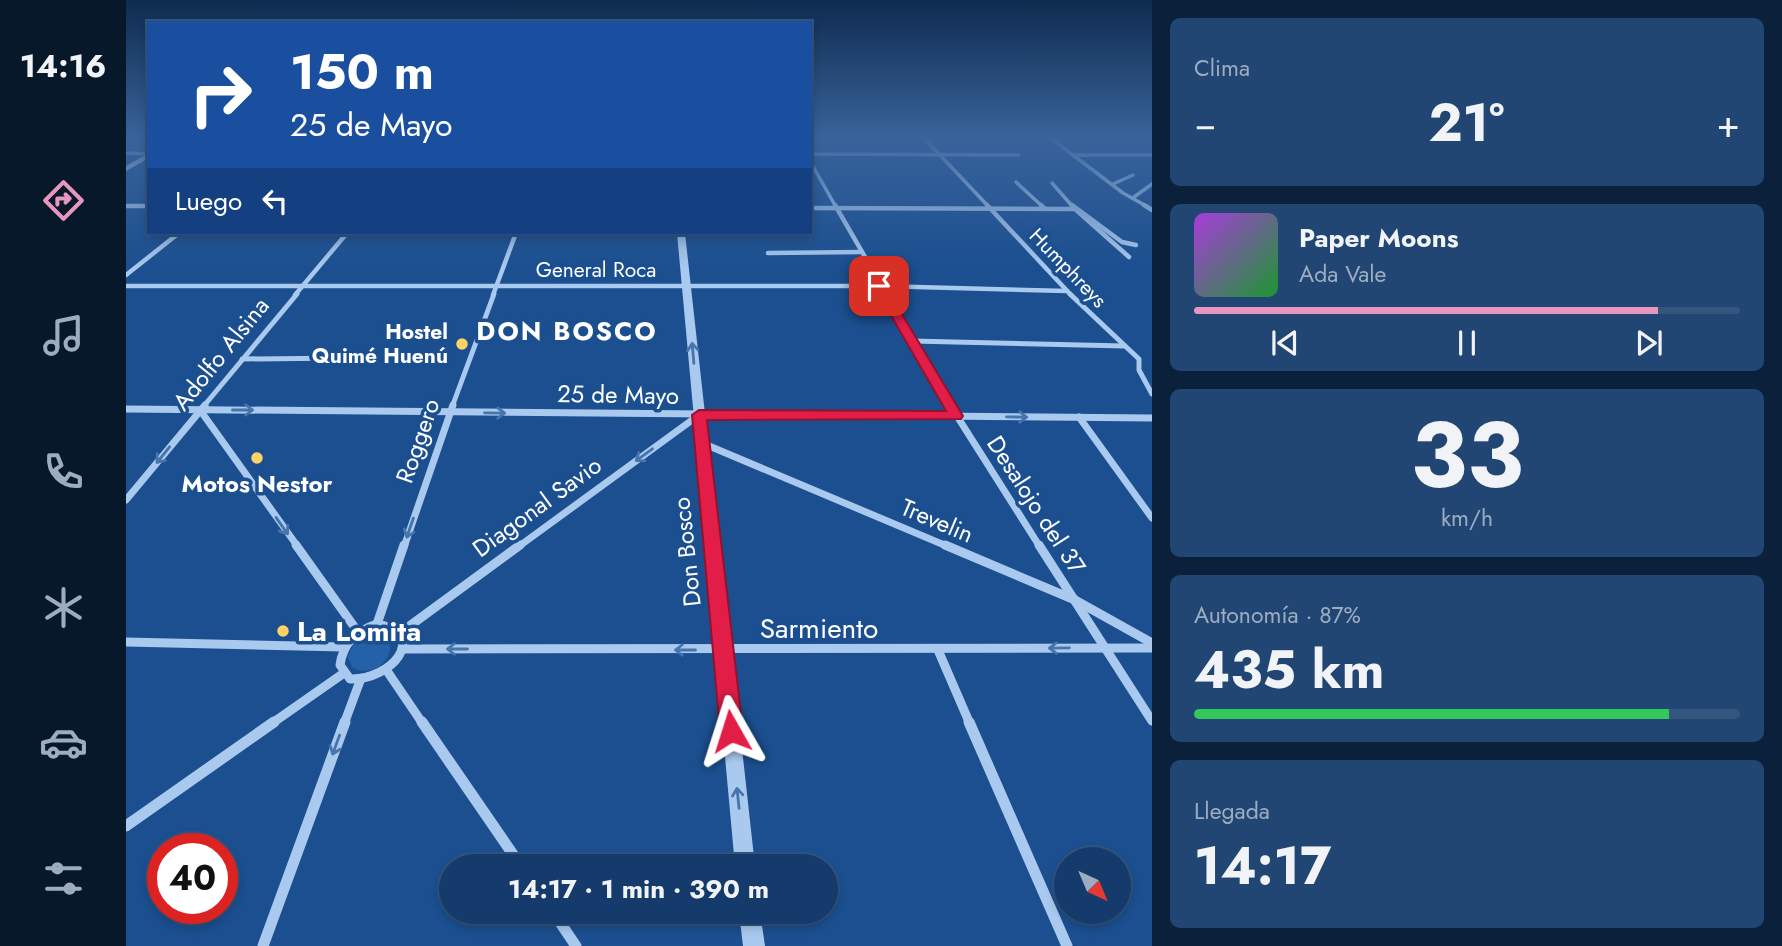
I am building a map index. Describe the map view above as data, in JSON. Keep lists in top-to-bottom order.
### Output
{
  "streets": {
    "street": [
      "Humphreys",
      "General Roca",
      "Adolfo Alsina",
      "25 de Mayo",
      "Roggero",
      "Desalojo del 37",
      "Diagonal Savio",
      "Trevelin",
      "Don Bosco",
      "Sarmiento"
    ]
  },
  "crossings": [
    ["Humphreys", "General Roca"],
    ["General Roca", "Adolfo Alsina"],
    ["General Roca", "Roggero"],
    ["General Roca", "Desalojo del 37"],
    ["General Roca", "Don Bosco"],
    ["Adolfo Alsina", "25 de Mayo"],
    ["25 de Mayo", "Roggero"],
    ["25 de Mayo", "Desalojo del 37"],
    ["25 de Mayo", "Diagonal Savio"],
    ["25 de Mayo", "Don Bosco"],
    ["Roggero", "Diagonal Savio"],
    ["Roggero", "Sarmiento"],
    ["Desalojo del 37", "Trevelin"],
    ["Desalojo del 37", "Sarmiento"],
    ["Diagonal Savio", "Don Bosco"],
    ["Diagonal Savio", "Sarmiento"],
    ["Trevelin", "Don Bosco"],
    ["Trevelin", "Sarmiento"],
    ["Don Bosco", "Sarmiento"]
  ],
  "one_way": [
    "25 de Mayo",
    "Roggero",
    "Diagonal Savio",
    "Don Bosco",
    "Sarmiento"
  ],
  "districts": ["DON BOSCO"],
  "places": ["Hostel Quimé Huenú", "Motos Nestor", "La Lomita"],
  "north": "bottom right",
  "page": {
    "tabs": "14:16",
    "tile": [
      "Clima",
      ["33", "km/h"],
      ["Autonomía · 87%", "435 km"],
      ["Llegada", "14:17"]
    ],
    "turn": ["150 m", "25 de Mayo"],
    "heat": ["−", "21°", "+"],
    "then": "Luego",
    "song": ["Paper Moons", "Ada Vale"],
    "limit": "40",
    "trip": "14:17 · 1 min · 390 m"
  }
}
